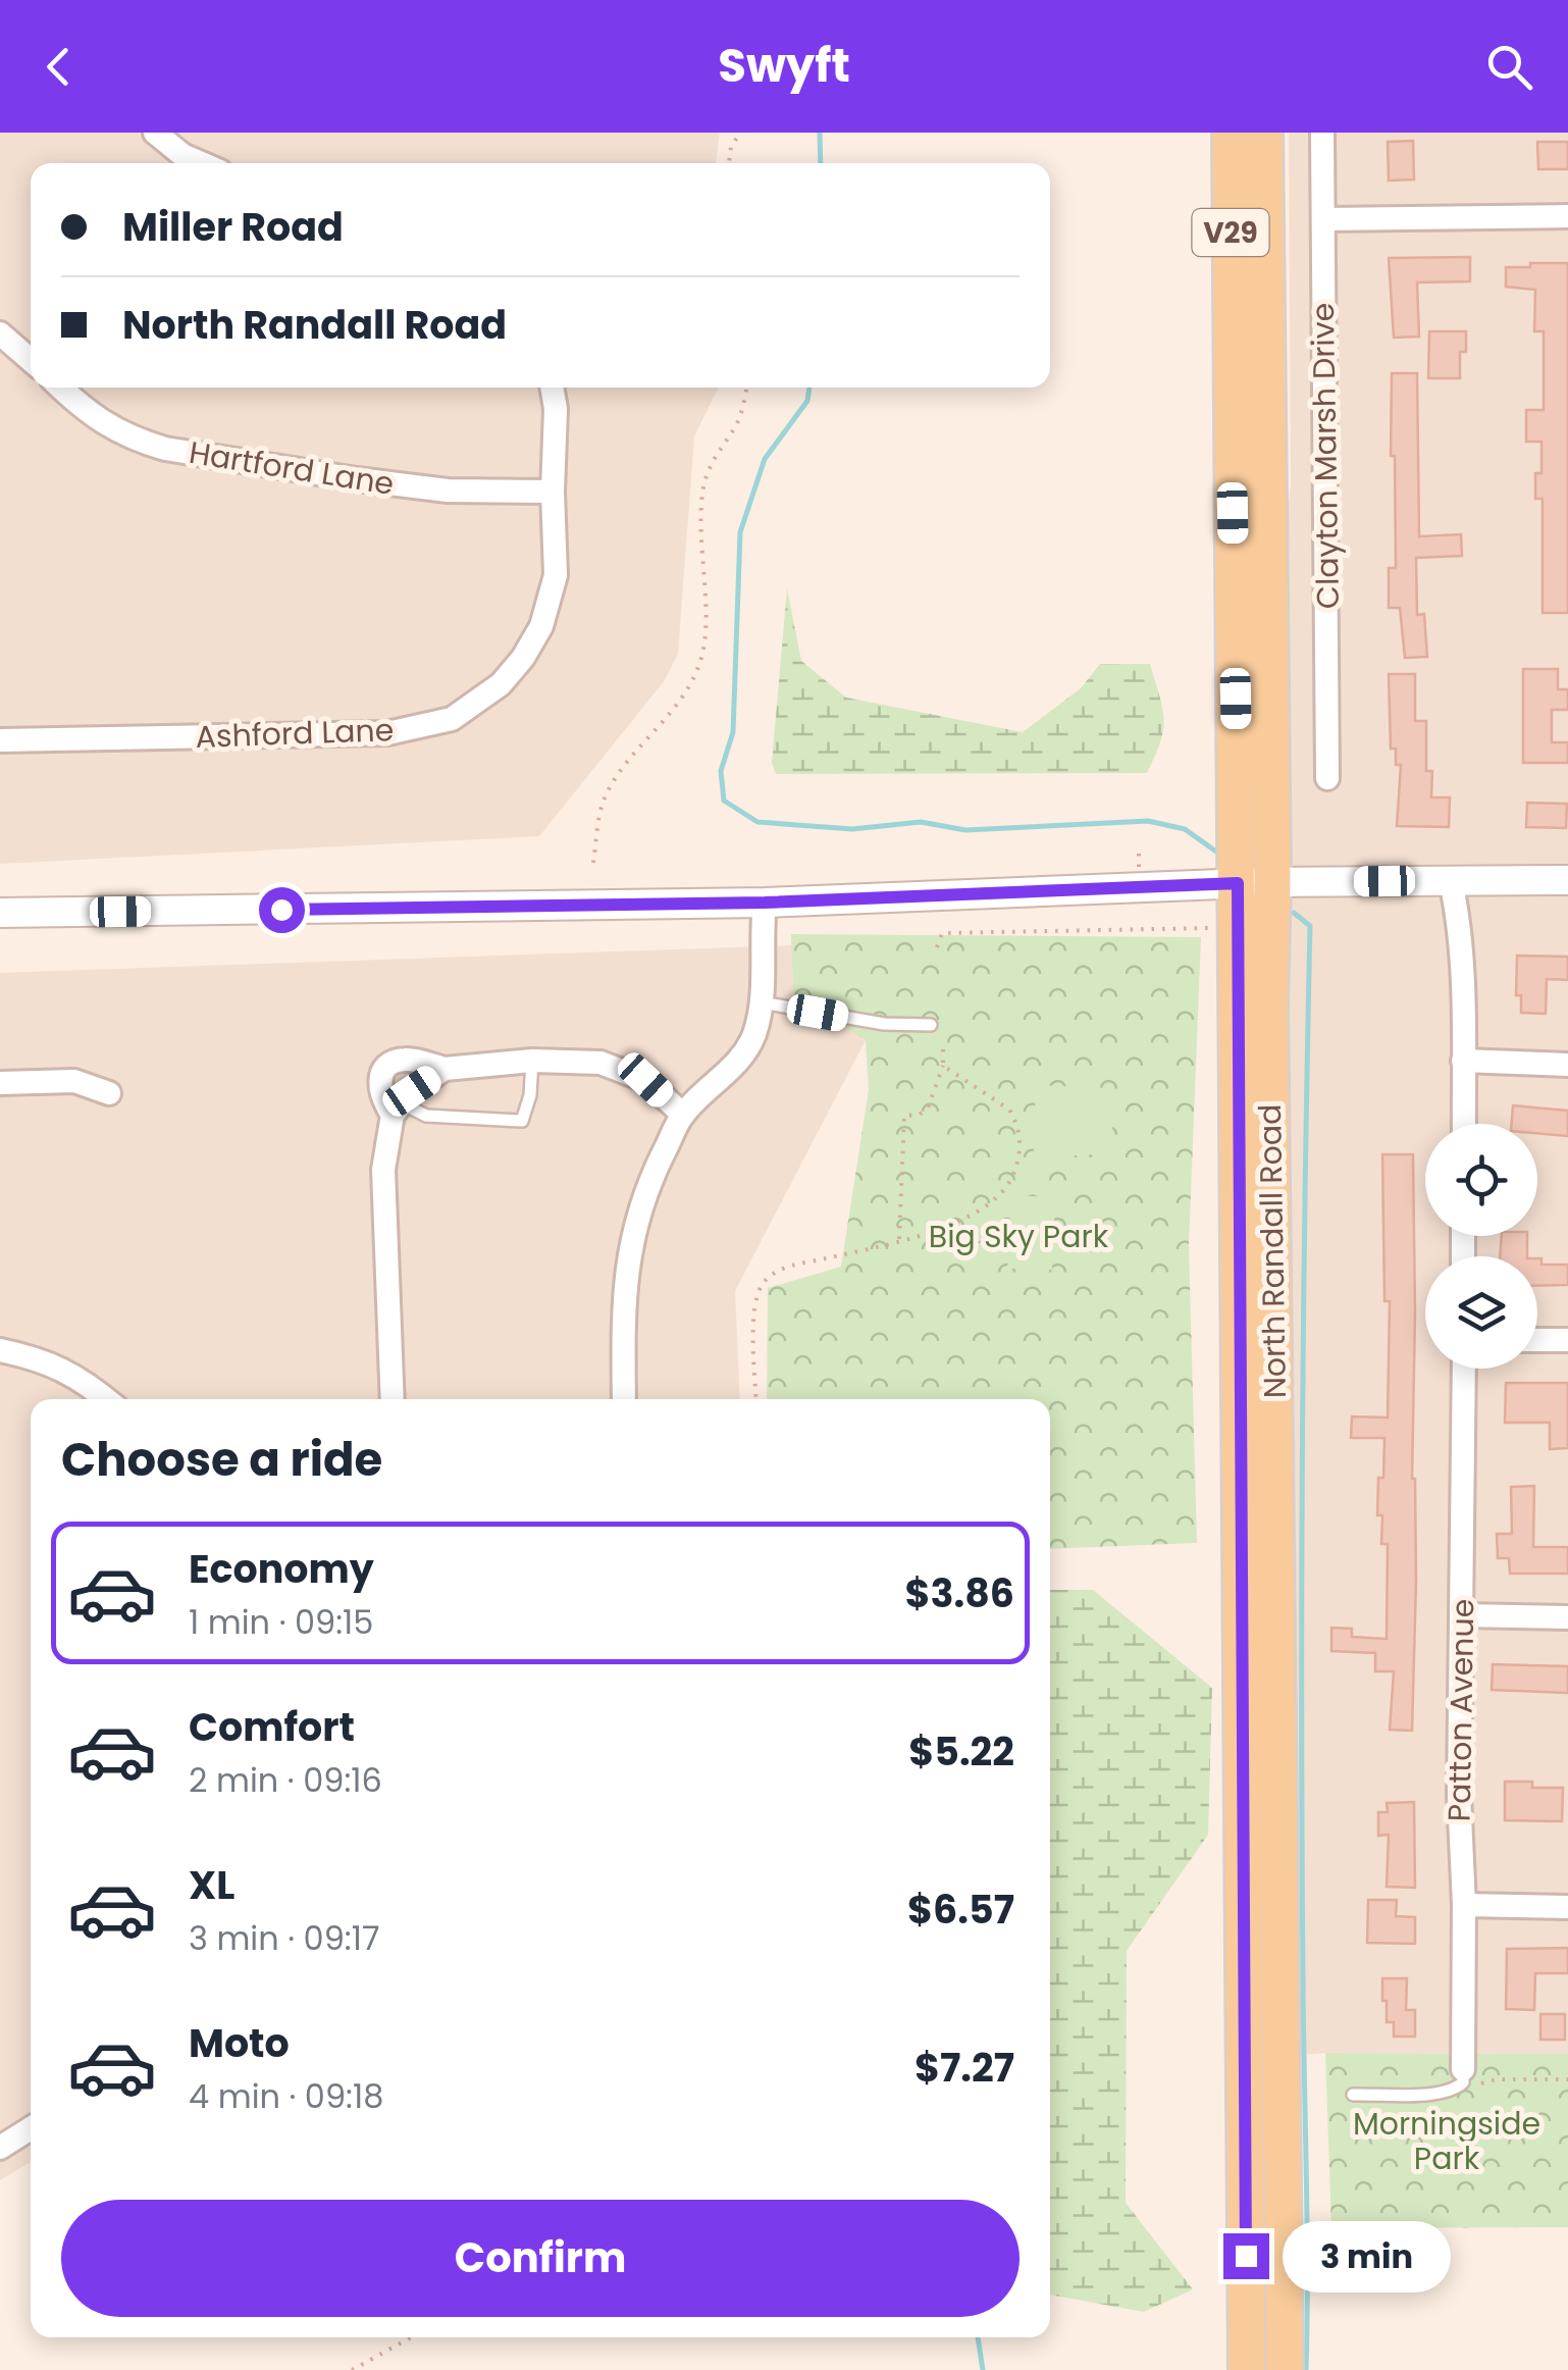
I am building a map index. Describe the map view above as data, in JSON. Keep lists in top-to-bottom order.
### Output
{
  "streets": {
    "main road": ["V29", "North Randall Road"],
    "street": [
      "Clayton Marsh Drive",
      "Hartford Lane",
      "Ashford Lane",
      "Patton Avenue"
    ]
  },
  "crossings": [
    ["Hartford Lane", "Ashford Lane"]
  ],
  "parks": ["Big Sky Park", "Morningside Park"],
  "page": {
    "header": "Swyft",
    "banner": ["Miller Road", "North Randall Road"],
    "heading": "Choose a ride",
    "list": [
      {
        "name": "Economy",
        "note": "1 min · 09:15",
        "value": "$3.86"
      },
      {
        "name": "Comfort",
        "note": "2 min · 09:16",
        "value": "$5.22"
      },
      {
        "name": "XL",
        "note": "3 min · 09:17",
        "value": "$6.57"
      },
      {
        "name": "Moto",
        "note": "4 min · 09:18",
        "value": "$7.27"
      }
    ],
    "buttons": "Confirm",
    "bubble": "3 min"
  }
}
